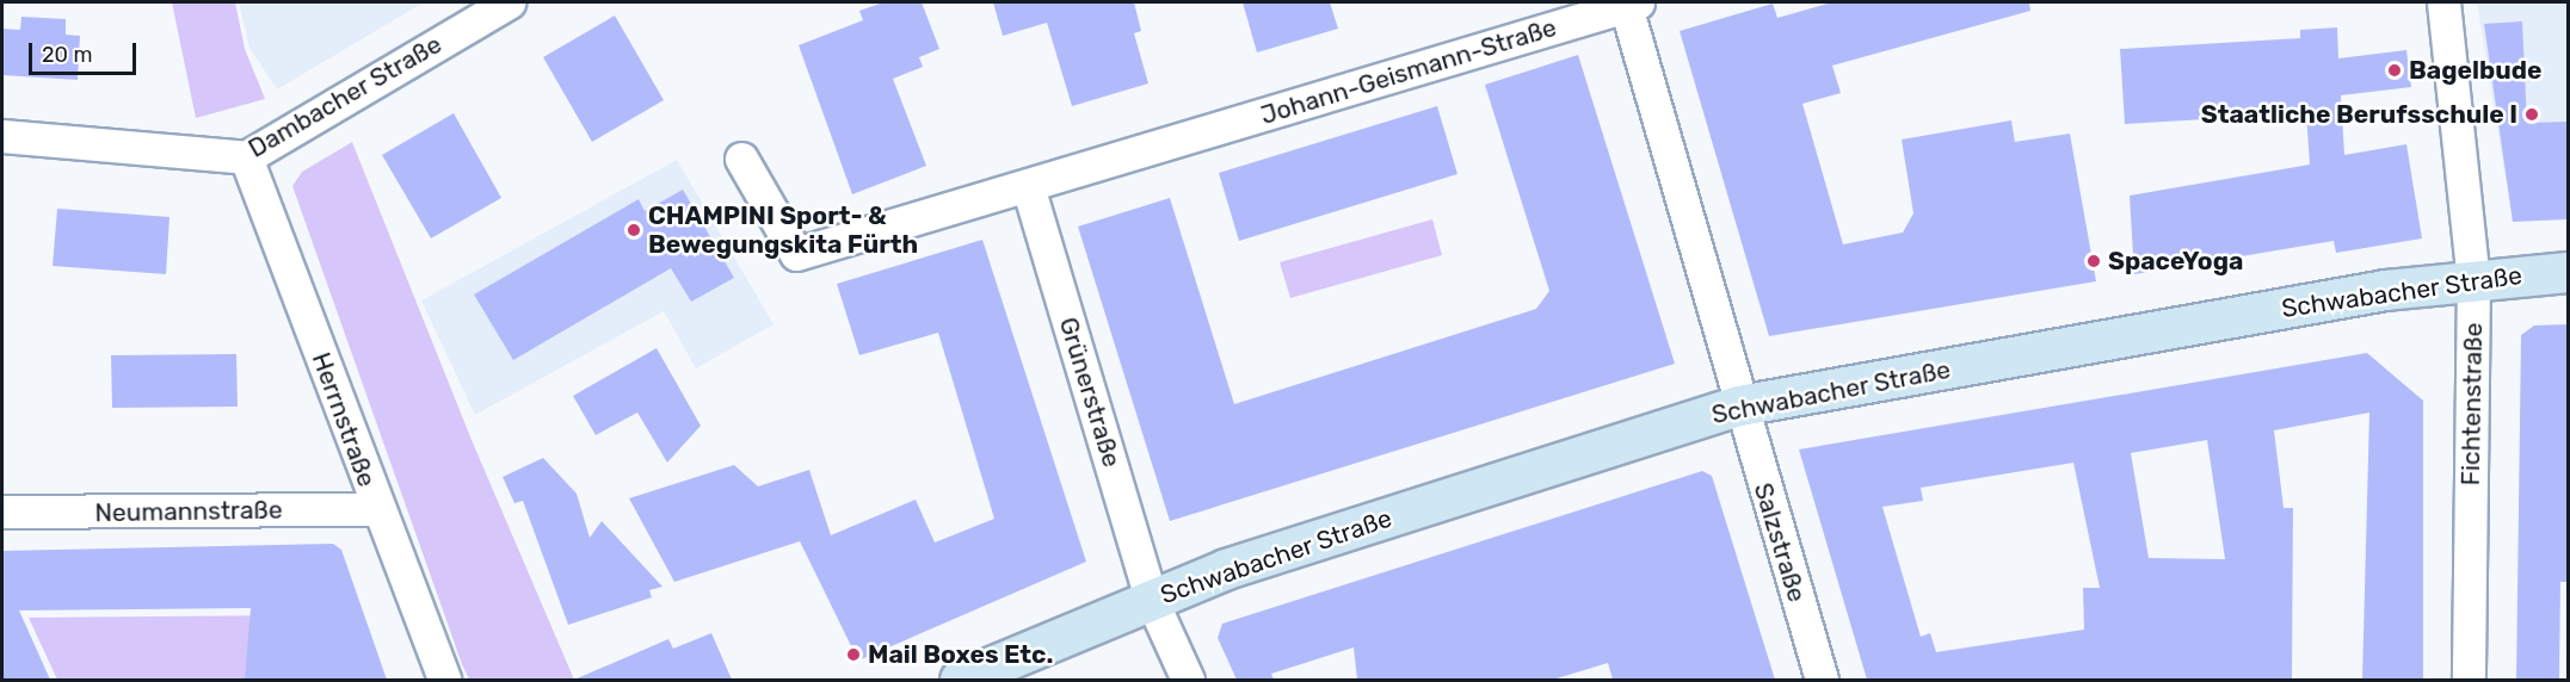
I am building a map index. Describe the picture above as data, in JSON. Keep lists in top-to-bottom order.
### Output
{
  "streets": {
    "main road": ["Schwabacher Straße"],
    "street": [
      "Johann-Geismann-Straße",
      "Dambacher Straße",
      "Grünerstraße",
      "Fichtenstraße",
      "Herrnstraße",
      "Neumannstraße",
      "Salzstraße"
    ]
  },
  "crossings": [
    ["Johann-Geismann-Straße", "Schwabacher Straße"],
    ["Johann-Geismann-Straße", "Grünerstraße"],
    ["Johann-Geismann-Straße", "Salzstraße"],
    ["Dambacher Straße", "Herrnstraße"],
    ["Schwabacher Straße", "Grünerstraße"],
    ["Schwabacher Straße", "Fichtenstraße"],
    ["Schwabacher Straße", "Salzstraße"],
    ["Herrnstraße", "Neumannstraße"]
  ],
  "places": [
    "Bagelbude",
    "Staatliche Berufsschule I",
    "CHAMPINI Sport- & Bewegungskita Fürth",
    "SpaceYoga",
    "Mail Boxes Etc."
  ],
  "scale_bar": "20 m"
}
